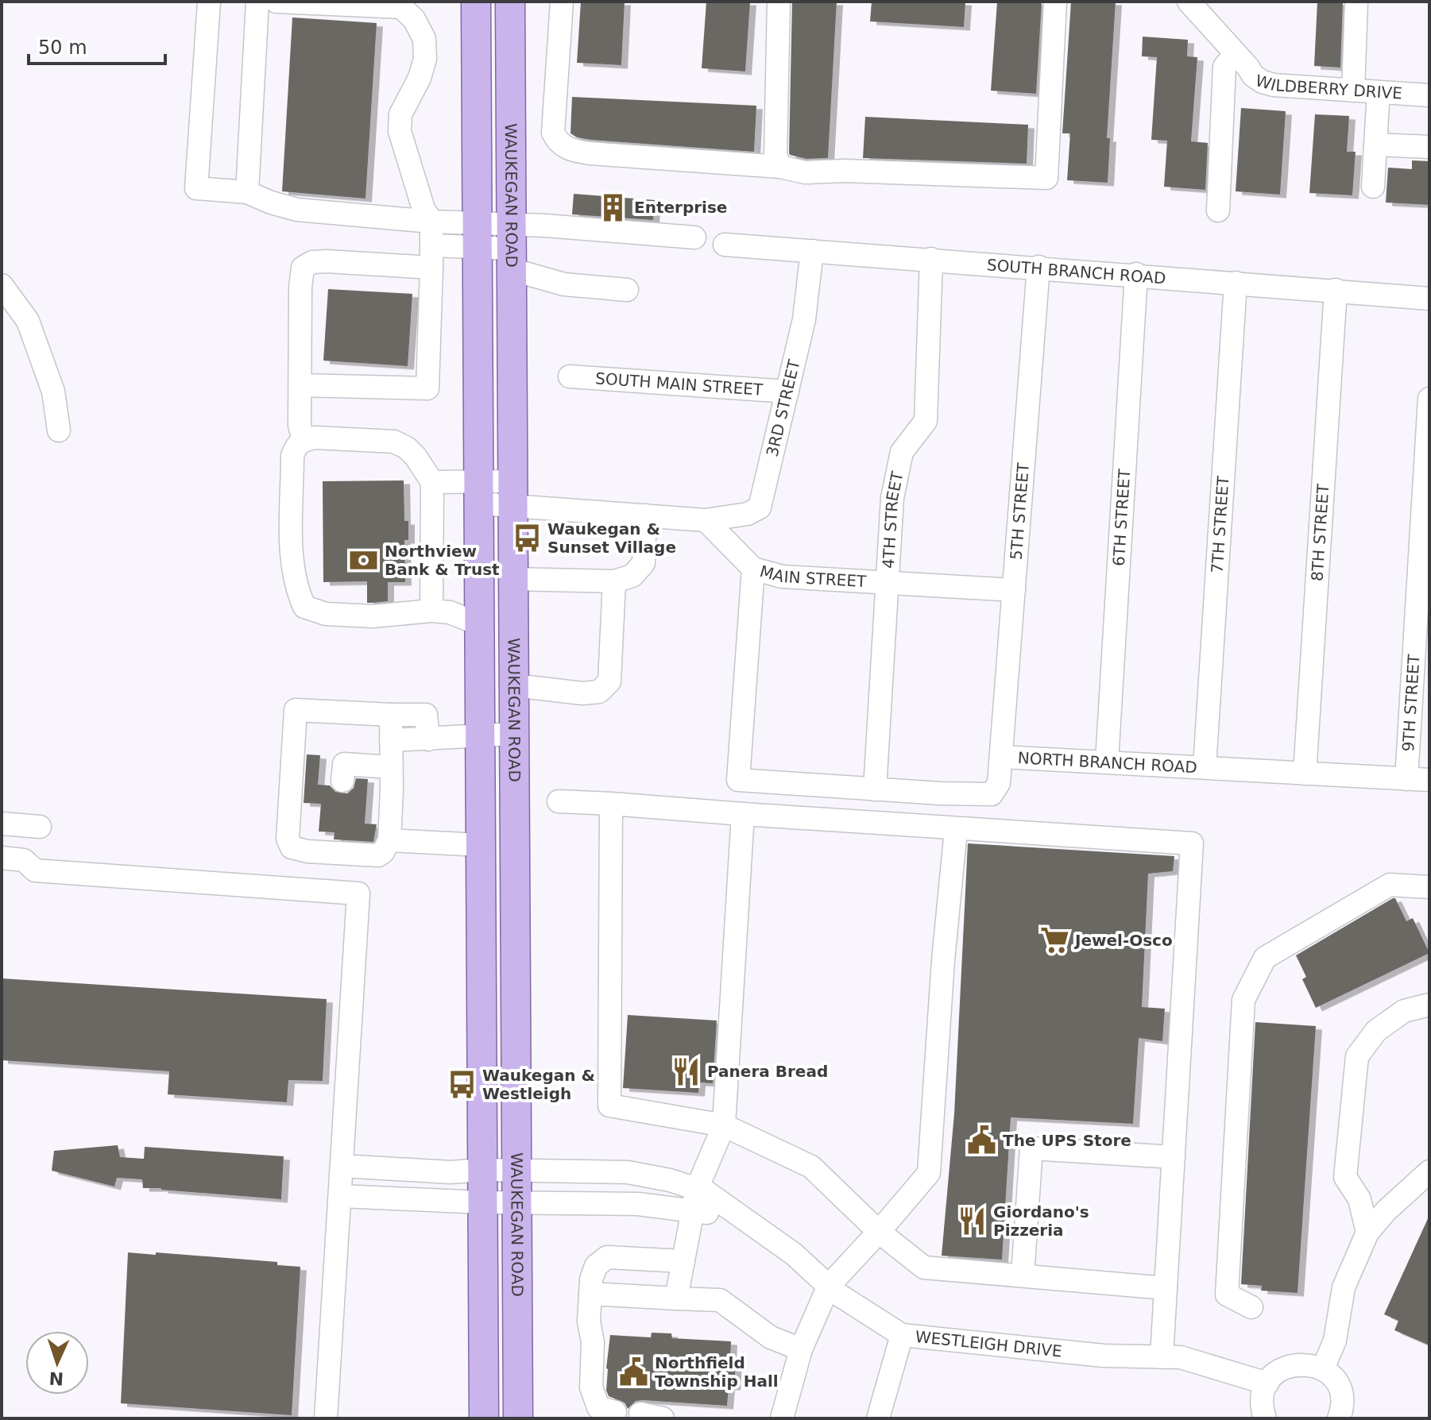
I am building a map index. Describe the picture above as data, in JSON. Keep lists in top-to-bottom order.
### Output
{
  "streets": {
    "main road": ["WAUKEGAN ROAD"],
    "street": [
      "WILDBERRY DRIVE",
      "SOUTH BRANCH ROAD",
      "SOUTH MAIN STREET",
      "3RD STREET",
      "5TH STREET",
      "6TH STREET",
      "4TH STREET",
      "7TH STREET",
      "8TH STREET",
      "MAIN STREET",
      "9TH STREET",
      "NORTH BRANCH ROAD",
      "WESTLEIGH DRIVE"
    ]
  },
  "crossings": [
    ["WAUKEGAN ROAD", "WESTLEIGH DRIVE"],
    ["SOUTH BRANCH ROAD", "3RD STREET"],
    ["SOUTH BRANCH ROAD", "5TH STREET"],
    ["SOUTH BRANCH ROAD", "6TH STREET"],
    ["SOUTH BRANCH ROAD", "4TH STREET"],
    ["SOUTH BRANCH ROAD", "7TH STREET"],
    ["SOUTH BRANCH ROAD", "8TH STREET"],
    ["SOUTH MAIN STREET", "3RD STREET"],
    ["3RD STREET", "MAIN STREET"],
    ["5TH STREET", "MAIN STREET"],
    ["5TH STREET", "NORTH BRANCH ROAD"],
    ["6TH STREET", "NORTH BRANCH ROAD"],
    ["4TH STREET", "MAIN STREET"],
    ["4TH STREET", "NORTH BRANCH ROAD"],
    ["7TH STREET", "NORTH BRANCH ROAD"],
    ["8TH STREET", "NORTH BRANCH ROAD"],
    ["MAIN STREET", "NORTH BRANCH ROAD"],
    ["9TH STREET", "NORTH BRANCH ROAD"]
  ],
  "places": {
    "building": ["Enterprise"],
    "bus stop": ["Waukegan & Sunset Village", "Waukegan & Westleigh"],
    "bank": ["Northview Bank & Trust"],
    "supermarket": ["Jewel-Osco"],
    "restaurant": ["Panera Bread", "Giordano's Pizzeria"],
    "public building": ["The UPS Store", "Northfield Township Hall"]
  },
  "scale_bar": "50 m",
  "north": "bottom"
}
